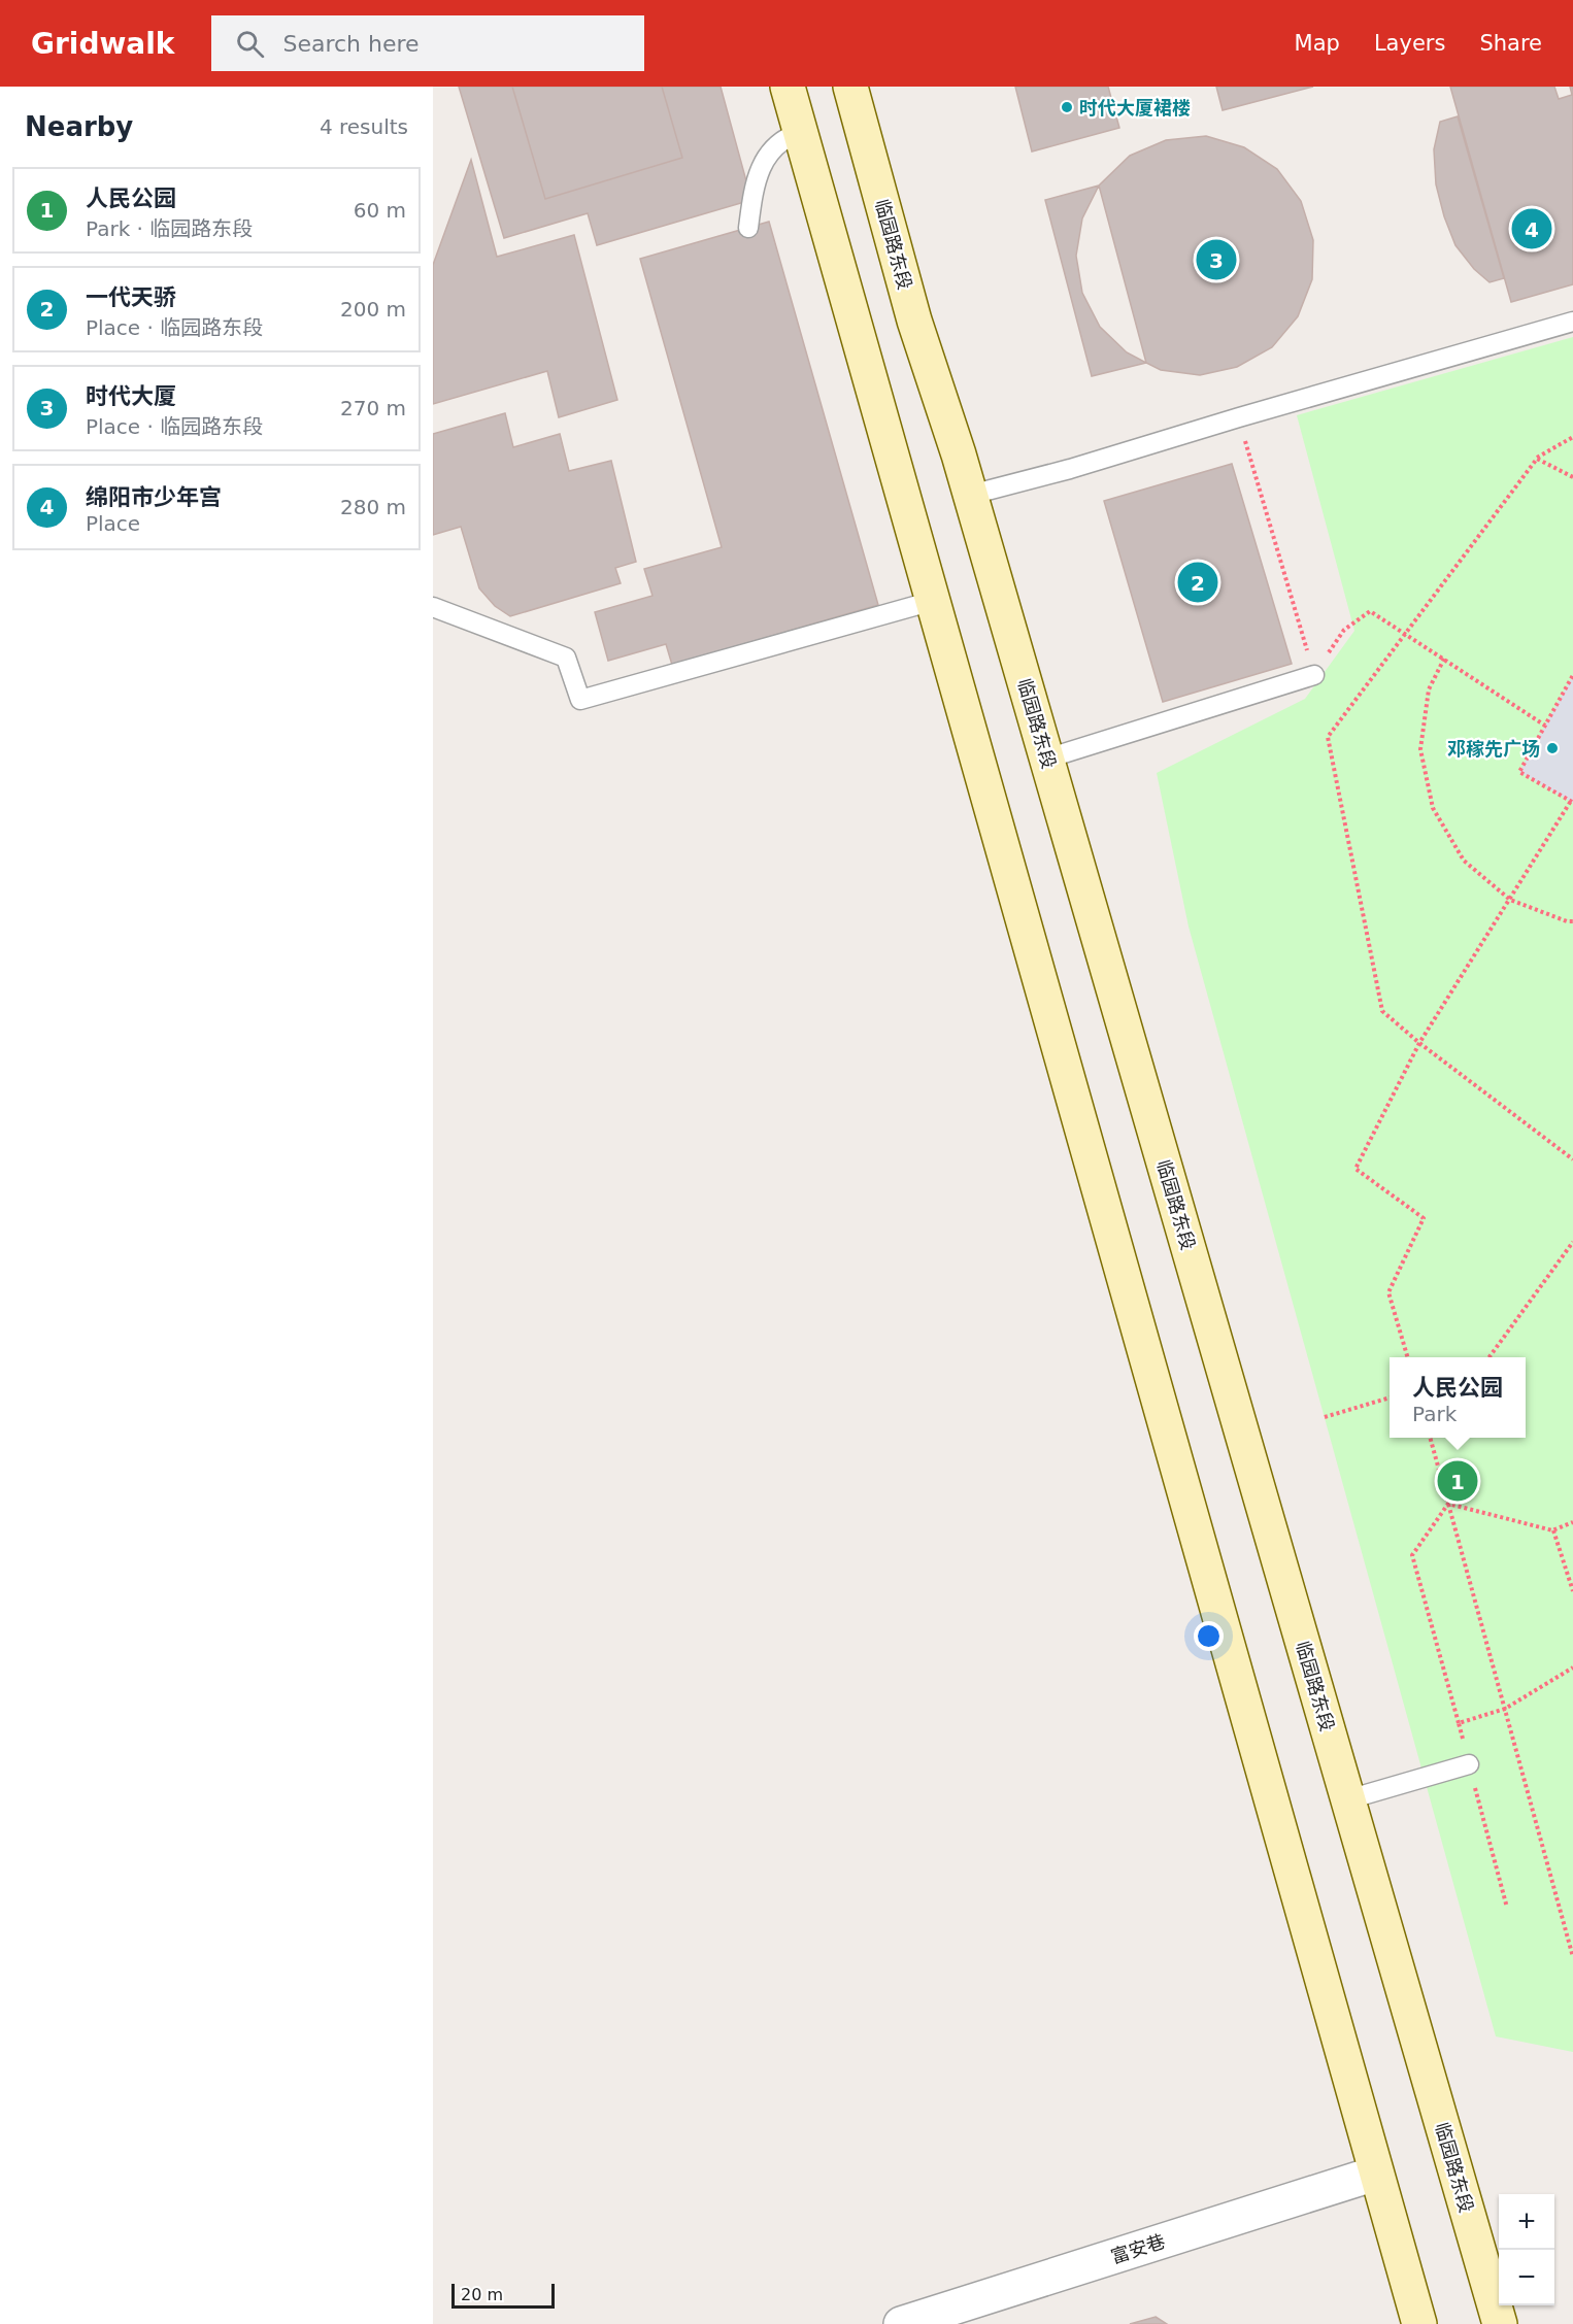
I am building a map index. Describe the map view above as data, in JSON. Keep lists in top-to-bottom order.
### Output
{
  "streets": {
    "main road": ["临园路东段"],
    "street": ["富安巷"]
  },
  "places": ["时代大厦裙楼", "邓稼先广场"],
  "scale_bar": "20 m",
  "page": {
    "header": "Gridwalk",
    "search": "Search here",
    "nav": ["Map", "Layers", "Share"],
    "heading": ["Nearby", "4 results"],
    "list": [
      {
        "mark": "1",
        "name": "人民公园",
        "note": "Park · 临园路东段",
        "value": "60 m"
      },
      {
        "mark": "2",
        "name": "一代天骄",
        "note": "Place · 临园路东段",
        "value": "200 m"
      },
      {
        "mark": "3",
        "name": "时代大厦",
        "note": "Place · 临园路东段",
        "value": "270 m"
      },
      {
        "mark": "4",
        "name": "绵阳市少年宫",
        "note": "Place",
        "value": "280 m"
      }
    ],
    "pins": [
      "4",
      "3",
      "2",
      "1"
    ],
    "popup": ["人民公园", "Park"],
    "map_buttons": ["+", "−"],
    "scale": "20 m"
  }
}
